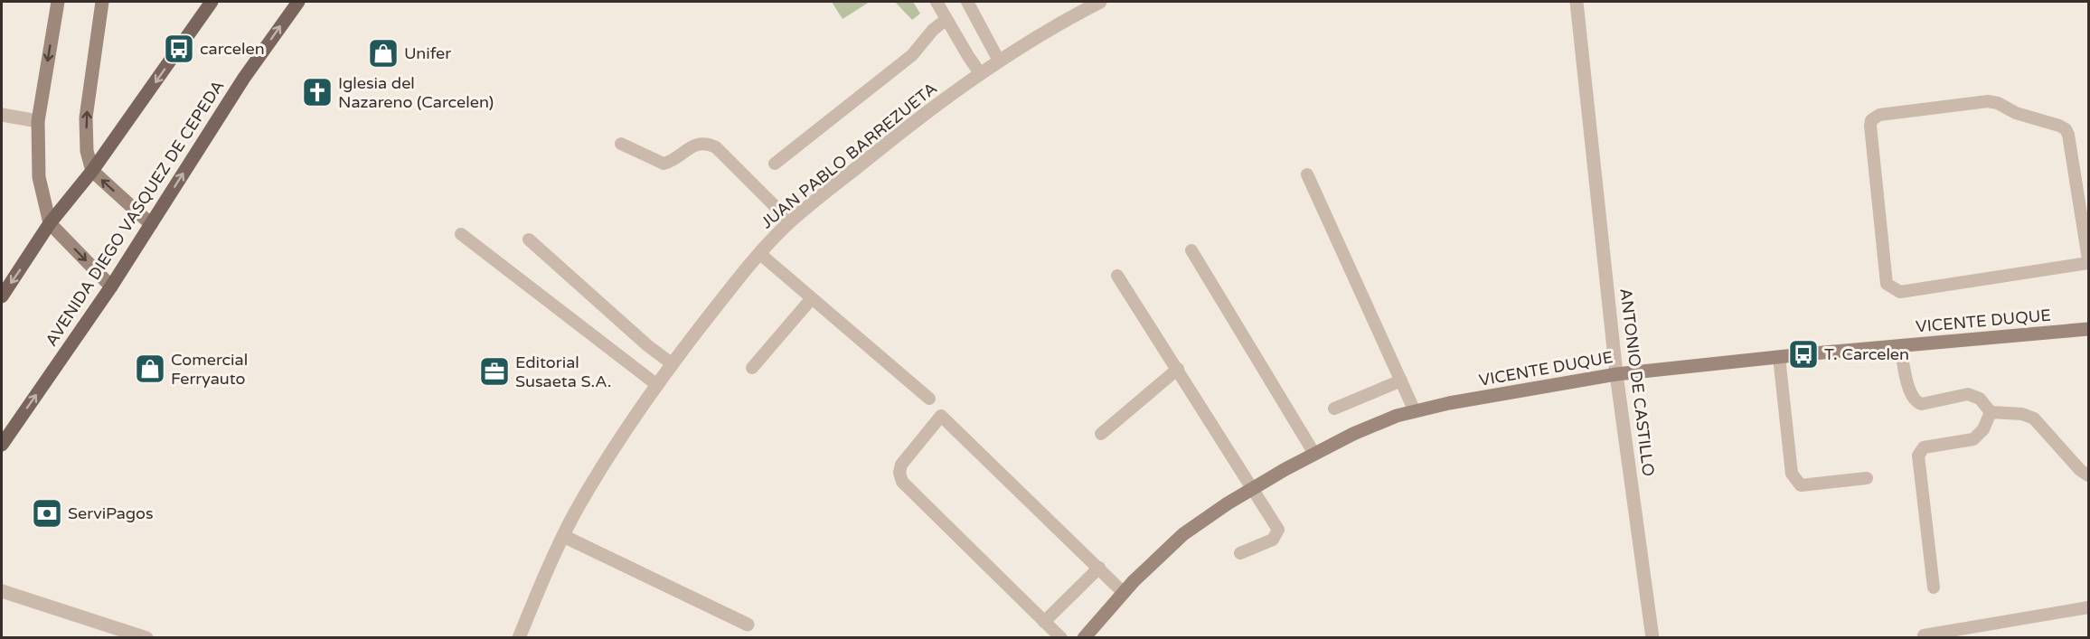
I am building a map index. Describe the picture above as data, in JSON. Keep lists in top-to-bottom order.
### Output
{
  "streets": {
    "main road": ["AVENIDA DIEGO VASQUEZ DE CEPEDA"],
    "street": ["JUAN PABLO BARREZUETA", "VICENTE DUQUE", "ANTONIO DE CASTILLO"]
  },
  "crossings": [
    ["VICENTE DUQUE", "ANTONIO DE CASTILLO"]
  ],
  "places": {
    "bus stop": ["carcelen", "T. Carcelen"],
    "shop": ["Unifer", "Comercial Ferryauto"],
    "church": ["Iglesia del Nazareno (Carcelen)"],
    "office": ["Editorial Susaeta S.A."],
    "bank": ["ServiPagos"]
  }
}
